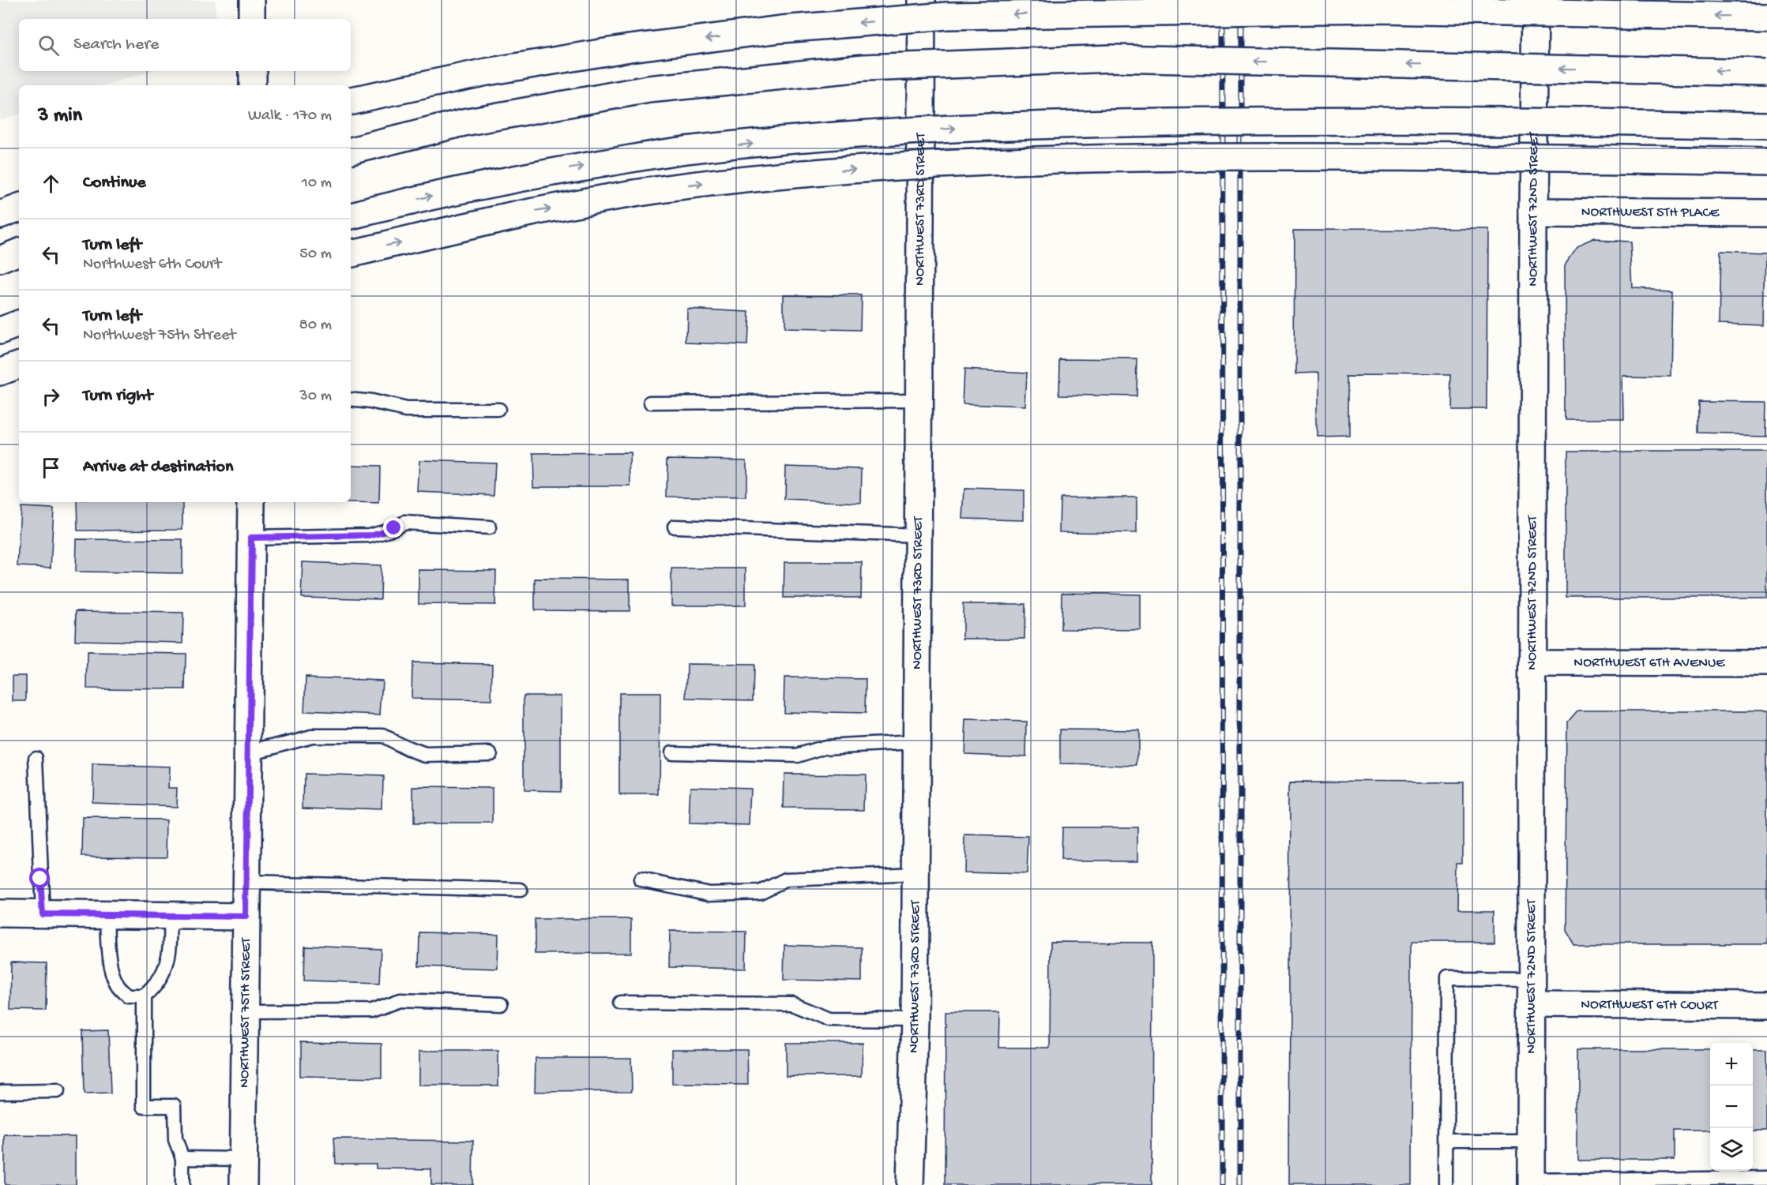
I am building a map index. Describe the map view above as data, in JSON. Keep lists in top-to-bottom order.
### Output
{
  "streets": {
    "main road": [
      "NORTHWEST 72ND STREET",
      "NORTHWEST 73RD STREET",
      "NORTHWEST 5TH PLACE",
      "NORTHWEST 6TH AVENUE",
      "NORTHWEST 6TH COURT",
      "NORTHWEST 75TH STREET"
    ]
  },
  "crossings": [
    ["NORTHWEST 72ND STREET", "NORTHWEST 5TH PLACE"],
    ["NORTHWEST 72ND STREET", "NORTHWEST 6TH AVENUE"],
    ["NORTHWEST 72ND STREET", "NORTHWEST 6TH COURT"]
  ],
  "page": {
    "search": "Search here",
    "heading": ["3 min", "Walk · 170 m"],
    "list": [
      ["Continue", "10 m"],
      ["Turn left", "Northwest 6th Court", "50 m"],
      ["Turn left", "Northwest 75th Street", "80 m"],
      ["Turn right", "30 m"],
      "Arrive at destination"
    ],
    "map_buttons": ["+", "−"]
  }
}
